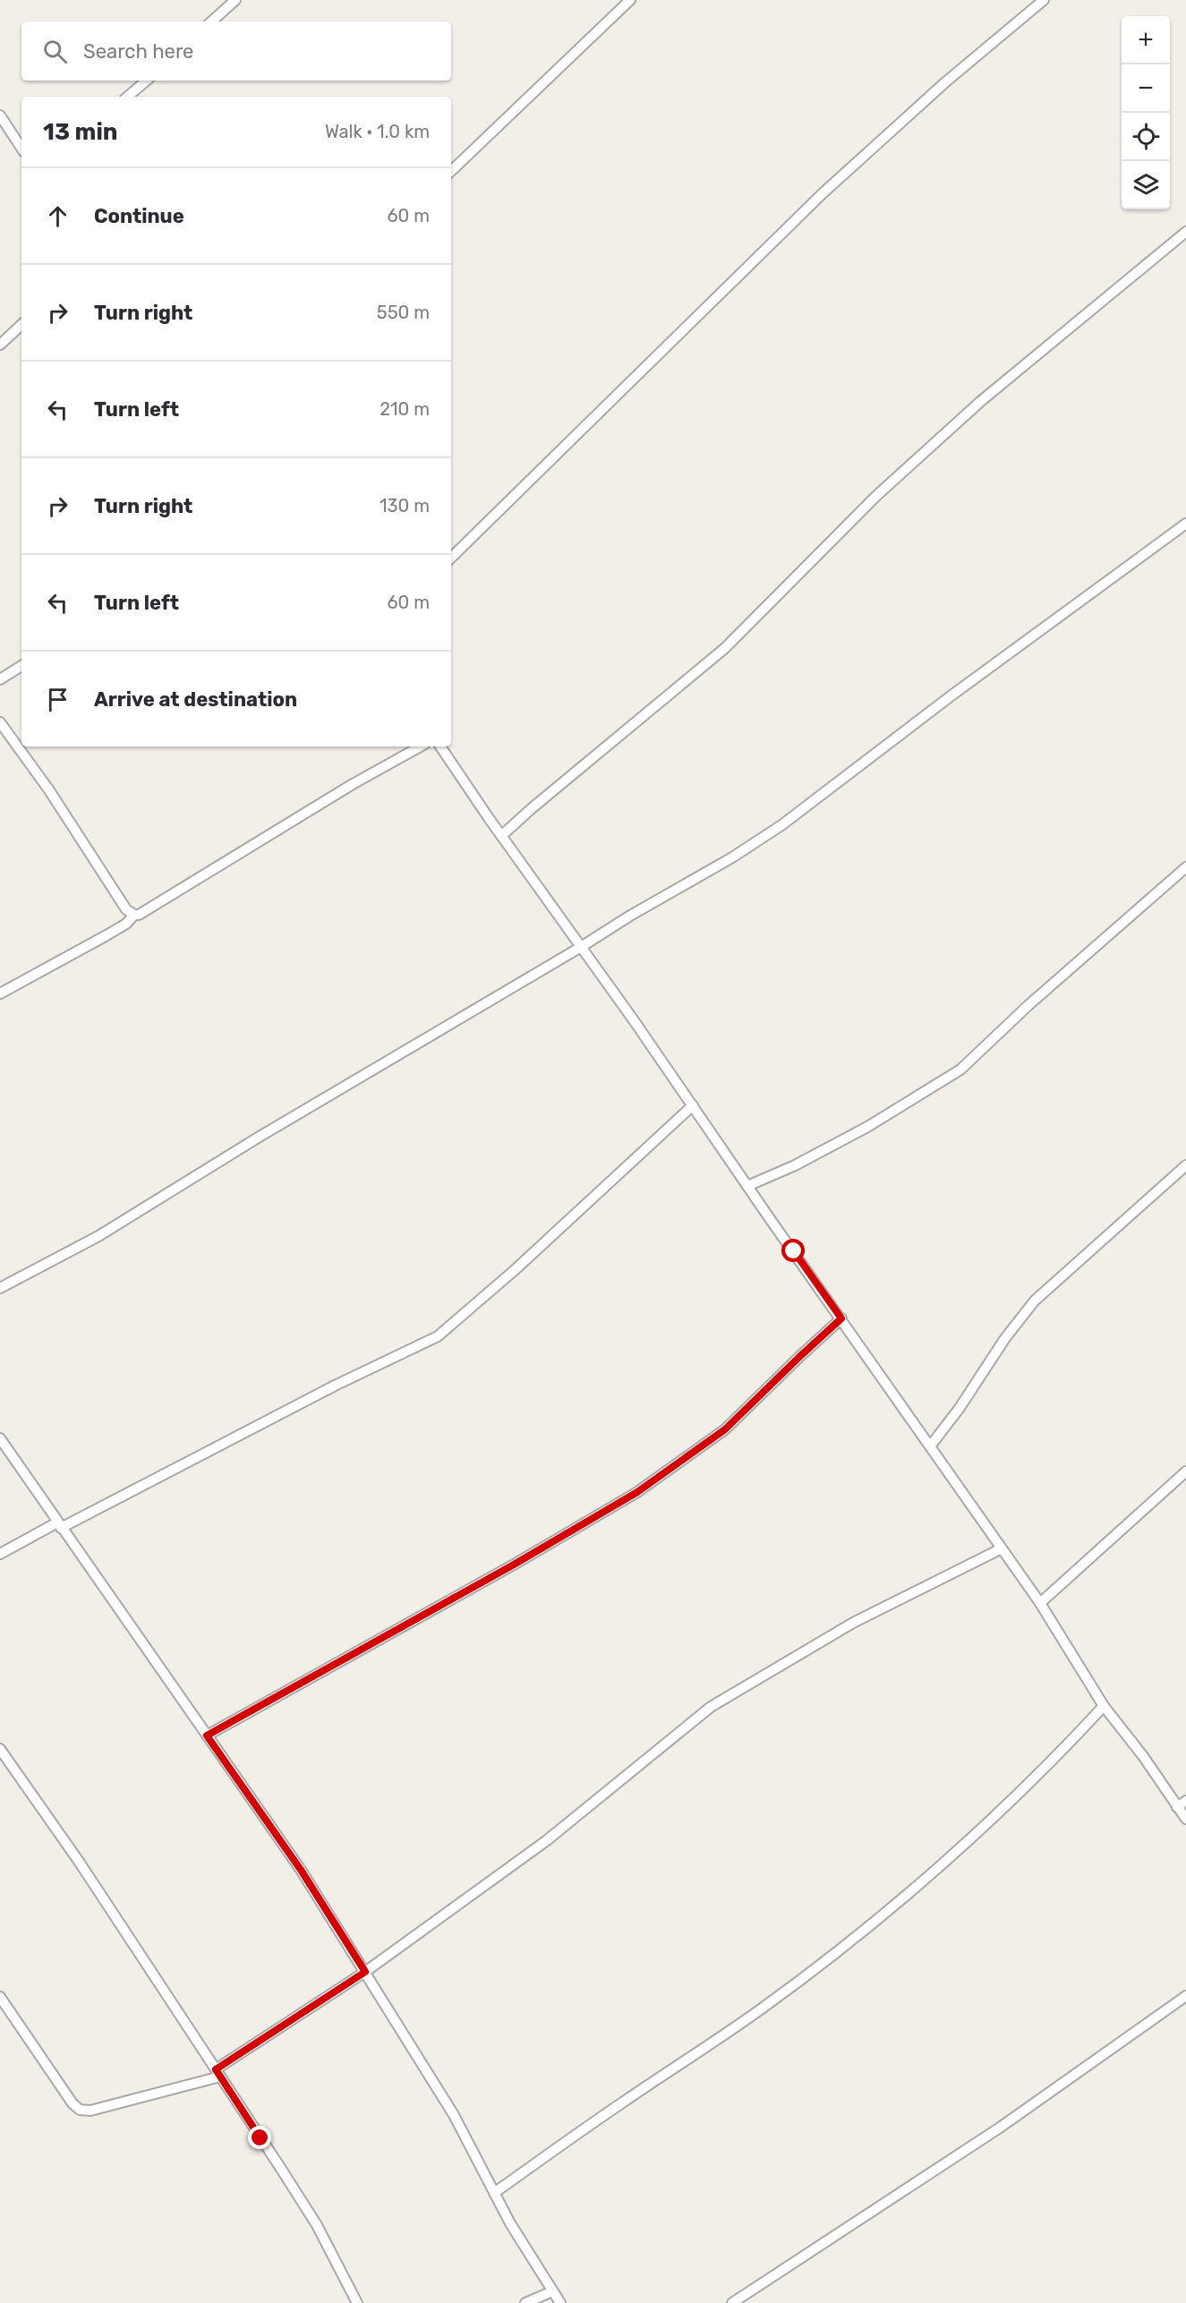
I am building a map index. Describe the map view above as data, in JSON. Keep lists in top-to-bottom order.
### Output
{
  "page": {
    "map_buttons": ["+", "−"],
    "search": "Search here",
    "heading": ["13 min", "Walk · 1.0 km"],
    "list": [
      ["Continue", "60 m"],
      ["Turn right", "550 m"],
      ["Turn left", "210 m"],
      ["Turn right", "130 m"],
      ["Turn left", "60 m"],
      "Arrive at destination"
    ]
  }
}
